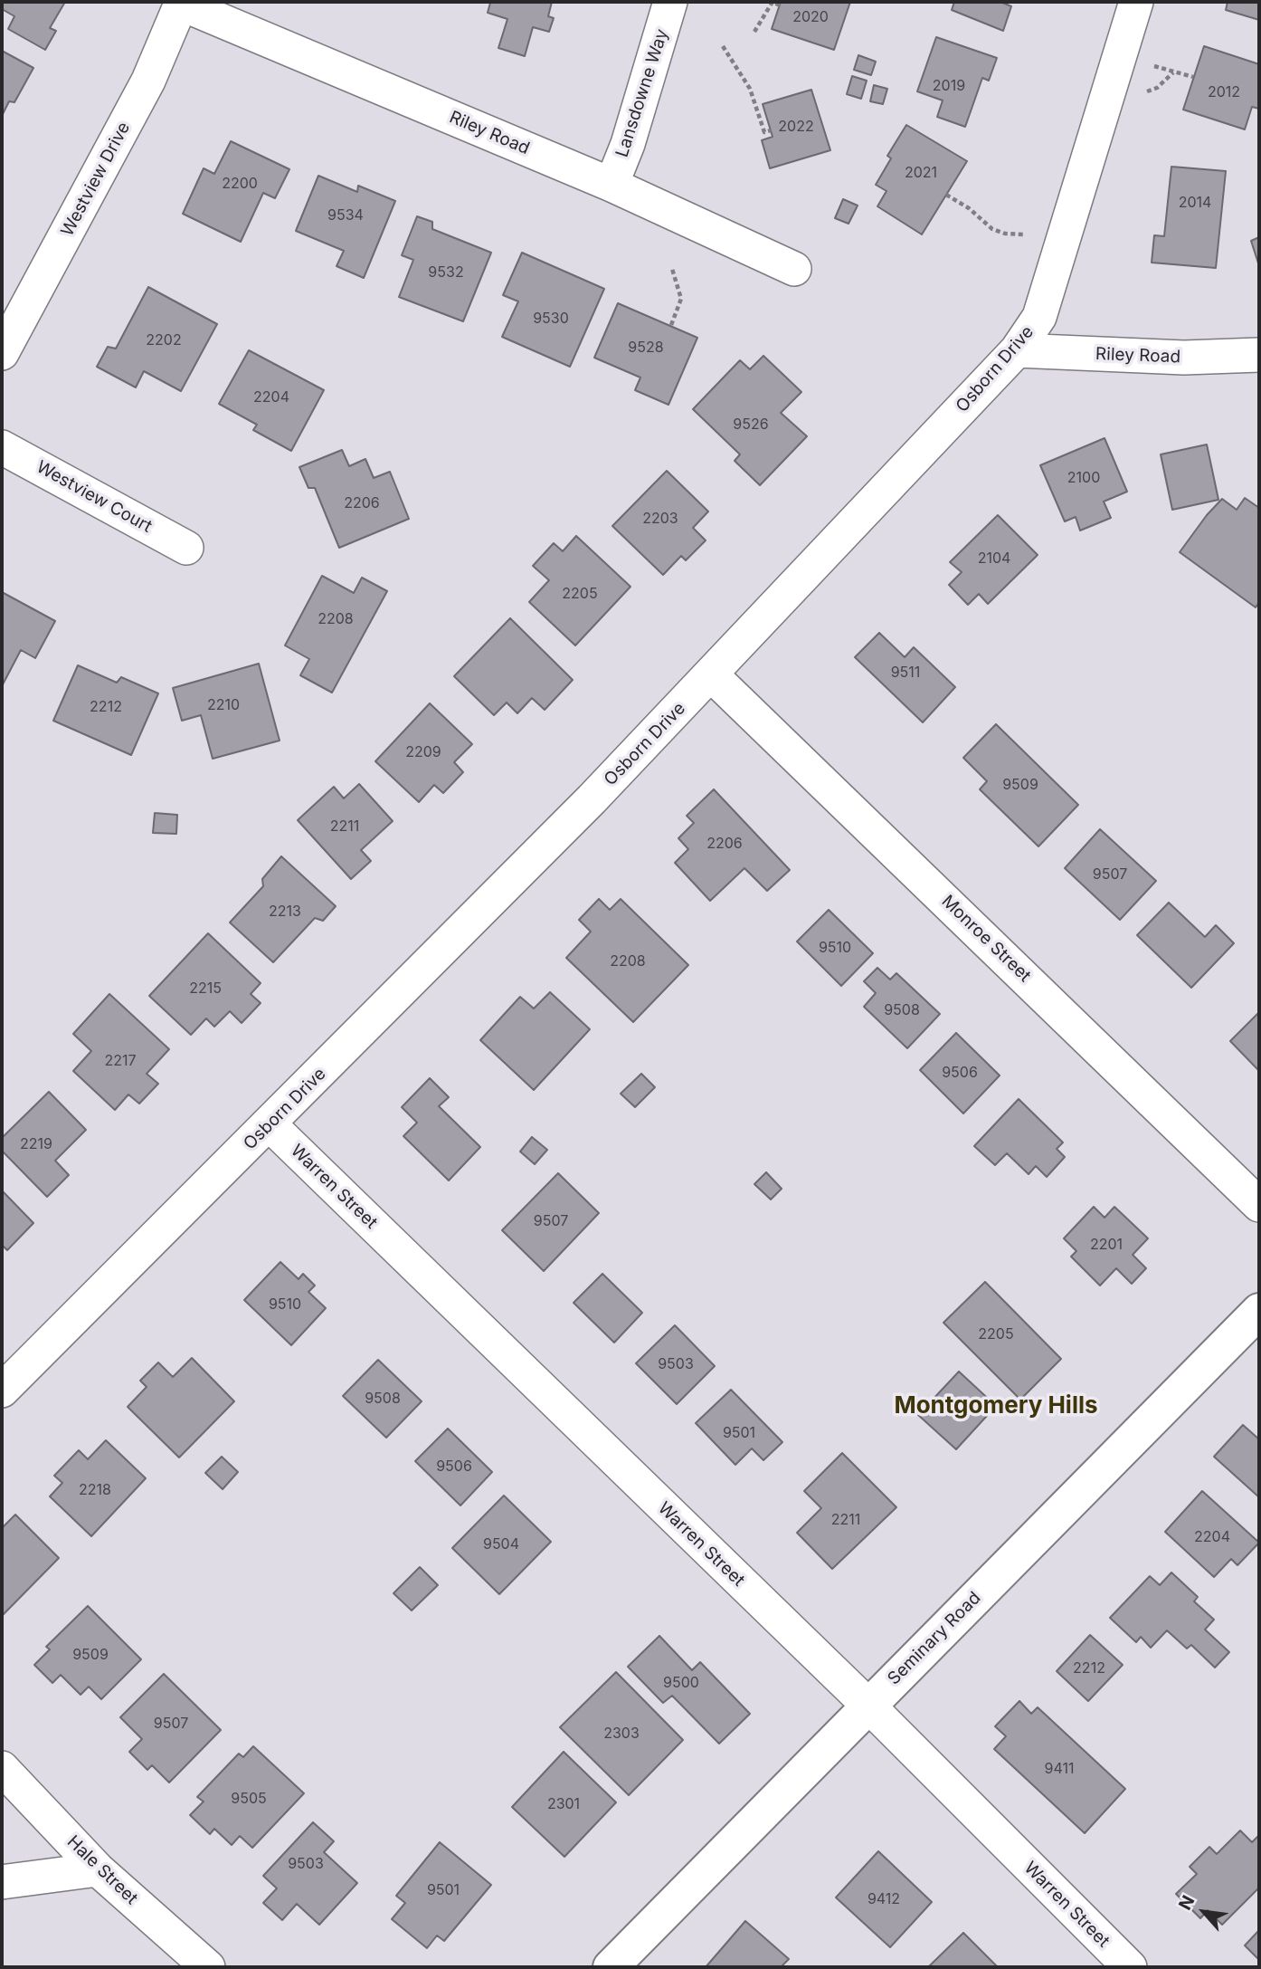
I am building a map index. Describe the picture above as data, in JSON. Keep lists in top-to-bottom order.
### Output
{
  "streets": {
    "main road": ["Seminary Road"],
    "street": [
      "Lansdowne Way",
      "Riley Road",
      "Westview Drive",
      "Osborn Drive",
      "Westview Court",
      "Monroe Street",
      "Warren Street",
      "Hale Street"
    ]
  },
  "crossings": [
    ["Lansdowne Way", "Riley Road"],
    ["Riley Road", "Westview Drive"],
    ["Riley Road", "Osborn Drive"],
    ["Osborn Drive", "Monroe Street"],
    ["Osborn Drive", "Warren Street"],
    ["Warren Street", "Seminary Road"]
  ],
  "districts": ["Montgomery Hills"],
  "house_numbers": [
    "2020",
    "2019",
    "2012",
    "2022",
    "2021",
    "2200",
    "2014",
    "9534",
    "9532",
    "9530",
    "2202",
    "9528",
    "2204",
    "9526",
    "2100",
    "2206",
    "2203",
    "2104",
    "2205",
    "2208",
    "9511",
    "2210",
    "2212",
    "2209",
    "9509",
    "2211",
    "2206",
    "9507",
    "2213",
    "9510",
    "2208",
    "2215",
    "9508",
    "2217",
    "9506",
    "2219",
    "9507",
    "2201",
    "9510",
    "2205",
    "9503",
    "9508",
    "9501",
    "9506",
    "2218",
    "2211",
    "2204",
    "9504",
    "9509",
    "2212",
    "9500",
    "9507",
    "2303",
    "9411",
    "9505",
    "2301",
    "9503",
    "9501",
    "9412"
  ],
  "north": "top left"
}
